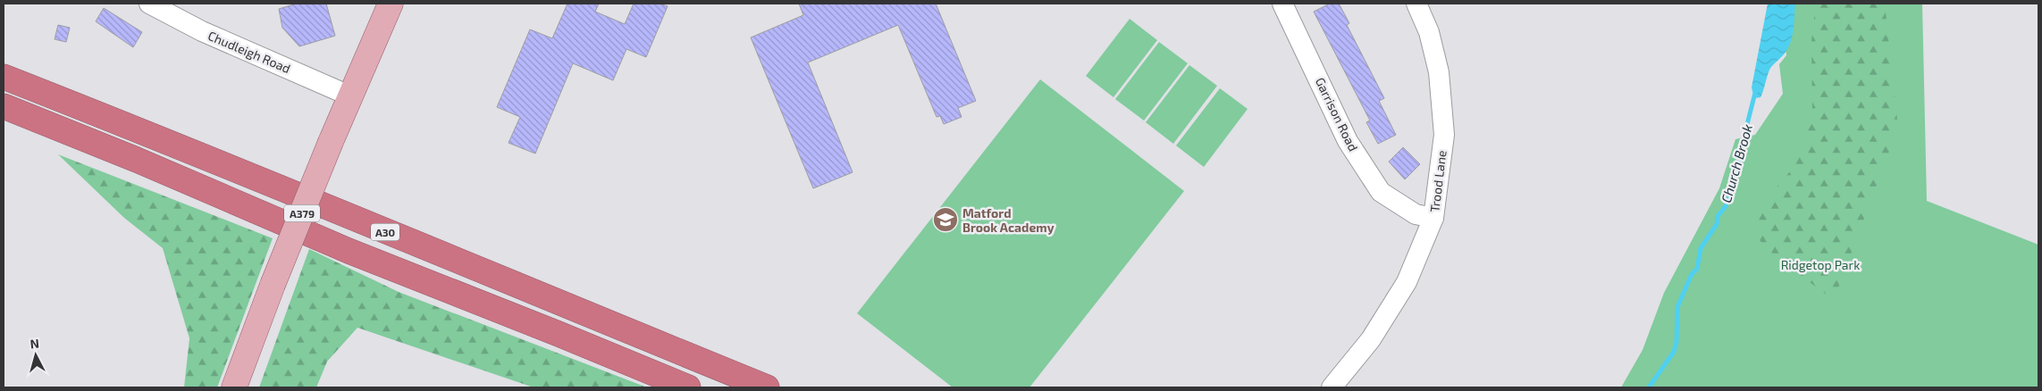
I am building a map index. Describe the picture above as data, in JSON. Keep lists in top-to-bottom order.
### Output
{
  "streets": {
    "highway": ["A30"],
    "main road": ["A379"],
    "street": ["Chudleigh Road", "Garrison Road", "Trood Lane"]
  },
  "crossings": [
    ["Chudleigh Road", "A379"],
    ["Garrison Road", "Trood Lane"]
  ],
  "water": ["Church Brook"],
  "parks": ["Ridgetop Park"],
  "places": {
    "school or university": ["Matford Brook Academy"]
  },
  "north": "top"
}
